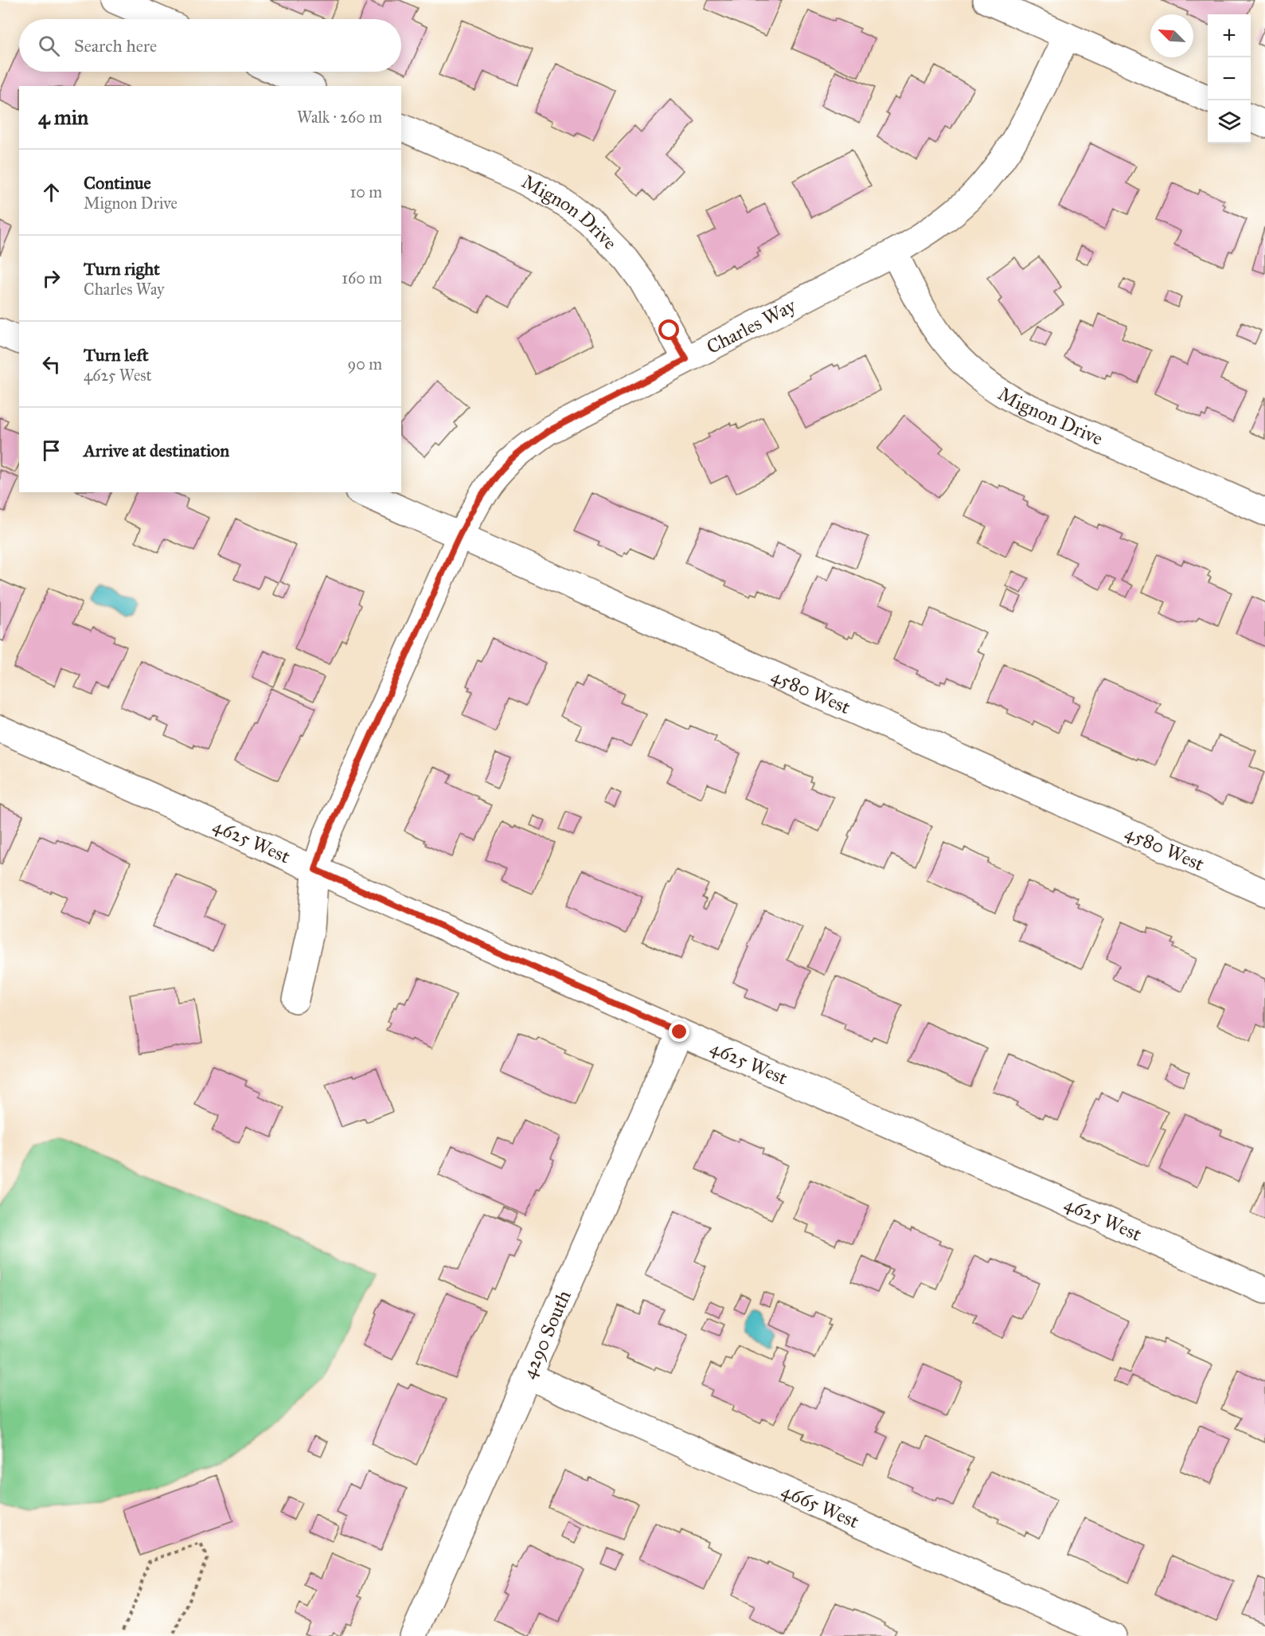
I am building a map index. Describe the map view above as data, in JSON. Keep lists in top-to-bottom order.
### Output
{
  "streets": {
    "street": [
      "Mignon Drive",
      "Charles Way",
      "4580 West",
      "4625 West",
      "4290 South",
      "4665 West"
    ]
  },
  "crossings": [
    ["Mignon Drive", "Charles Way"],
    ["Charles Way", "4580 West"],
    ["Charles Way", "4625 West"],
    ["4625 West", "4290 South"],
    ["4290 South", "4665 West"]
  ],
  "north": "top left",
  "page": {
    "map_buttons": ["+", "−"],
    "search": "Search here",
    "heading": ["4 min", "Walk · 260 m"],
    "list": [
      ["Continue", "Mignon Drive", "10 m"],
      ["Turn right", "Charles Way", "160 m"],
      ["Turn left", "4625 West", "90 m"],
      "Arrive at destination"
    ]
  }
}
